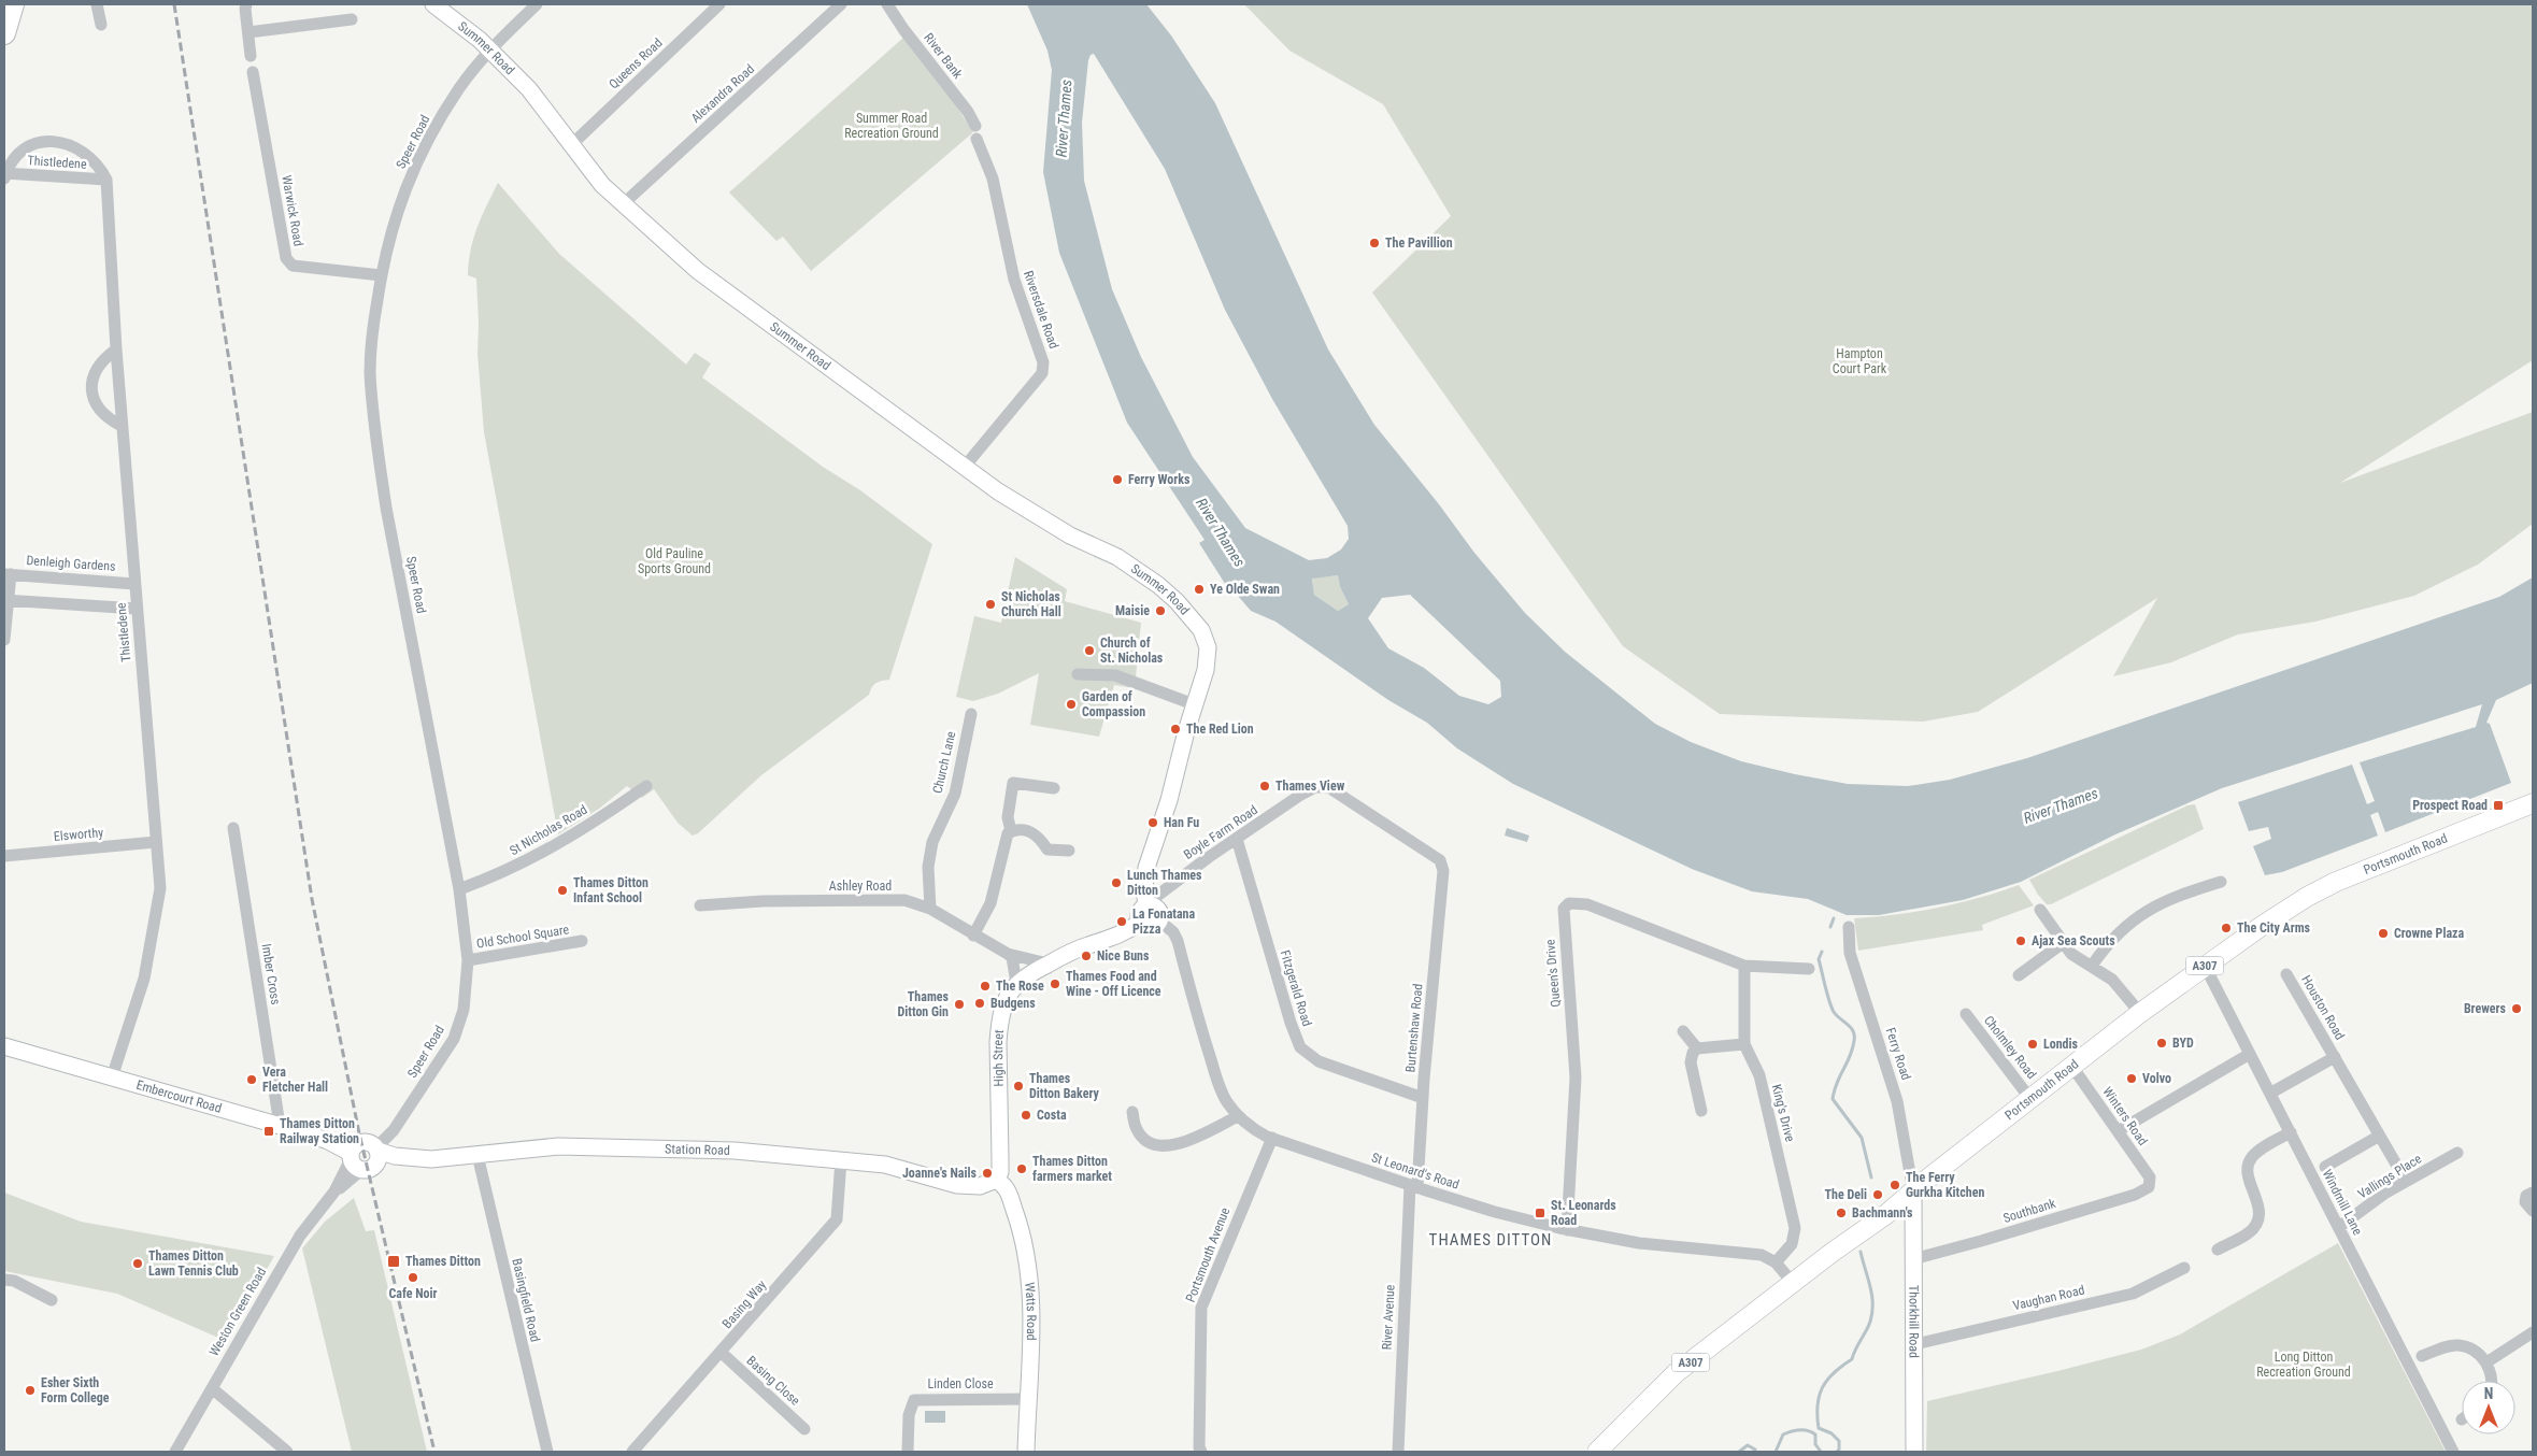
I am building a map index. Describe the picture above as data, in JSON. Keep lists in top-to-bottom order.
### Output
{
  "streets": {
    "main road": ["Portsmouth Road", "A307"],
    "street": [
      "Summer Road",
      "River Bank",
      "Queens Road",
      "Alexandra Road",
      "Speer Road",
      "Thistledene",
      "Warwick Road",
      "Riversdale Road",
      "Denleigh Gardens",
      "Church Lane",
      "St Nicholas Road",
      "Boyle Farm Road",
      "Elsworthy",
      "Ashley Road",
      "Old School Square",
      "Queen's Drive",
      "Imber Cross",
      "Fitzgerald Road",
      "Houston Road",
      "Burtenshaw Road",
      "Cholmley Road",
      "Ferry Road",
      "High Street",
      "Embercourt Road",
      "King's Drive",
      "Winters Road",
      "Station Road",
      "St Leonard's Road",
      "Vallings Place",
      "Windmill Lane",
      "Southbank",
      "Portsmouth Avenue",
      "Vaughan Road",
      "Basingfield Road",
      "Basing Way",
      "Watts Road",
      "Weston Green Road",
      "River Avenue",
      "Thorkhill Road",
      "Basing Close",
      "Linden Close"
    ]
  },
  "crossings": [
    ["Summer Road", "Queens Road"],
    ["Summer Road", "Alexandra Road"],
    ["Summer Road", "Speer Road"],
    ["Summer Road", "Riversdale Road"],
    ["River Bank", "Riversdale Road"],
    ["Speer Road", "Warwick Road"],
    ["Speer Road", "St Nicholas Road"],
    ["Speer Road", "Old School Square"],
    ["Speer Road", "Embercourt Road"],
    ["Speer Road", "Station Road"],
    ["Speer Road", "Weston Green Road"],
    ["Thistledene", "Denleigh Gardens"],
    ["Thistledene", "Elsworthy"],
    ["Thistledene", "Embercourt Road"],
    ["Church Lane", "Ashley Road"],
    ["Boyle Farm Road", "Fitzgerald Road"],
    ["Boyle Farm Road", "Burtenshaw Road"],
    ["Boyle Farm Road", "High Street"],
    ["Boyle Farm Road", "St Leonard's Road"],
    ["Portsmouth Road", "Cholmley Road"],
    ["Portsmouth Road", "Ferry Road"],
    ["Portsmouth Road", "Winters Road"],
    ["Portsmouth Road", "Windmill Lane"],
    ["Portsmouth Road", "Thorkhill Road"],
    ["Ashley Road", "High Street"],
    ["Queen's Drive", "King's Drive"],
    ["Queen's Drive", "St Leonard's Road"],
    ["Imber Cross", "Embercourt Road"],
    ["Fitzgerald Road", "Burtenshaw Road"],
    ["Houston Road", "Windmill Lane"],
    ["Burtenshaw Road", "St Leonard's Road"],
    ["Burtenshaw Road", "River Avenue"],
    ["Ferry Road", "Thorkhill Road"],
    ["High Street", "Station Road"],
    ["High Street", "St Leonard's Road"],
    ["High Street", "Watts Road"],
    ["Embercourt Road", "Station Road"],
    ["Embercourt Road", "Weston Green Road"],
    ["King's Drive", "St Leonard's Road"],
    ["Winters Road", "Southbank"],
    ["Station Road", "Basingfield Road"],
    ["Station Road", "Basing Way"],
    ["Station Road", "Watts Road"],
    ["Station Road", "Weston Green Road"],
    ["St Leonard's Road", "Portsmouth Avenue"],
    ["St Leonard's Road", "River Avenue"],
    ["Vallings Place", "Windmill Lane"],
    ["Southbank", "Thorkhill Road"],
    ["Vaughan Road", "Thorkhill Road"],
    ["Basing Way", "Basing Close"],
    ["Watts Road", "Linden Close"]
  ],
  "districts": ["THAMES DITTON"],
  "water": ["River Thames"],
  "parks": [
    "Summer Road Recreation Ground",
    "Hampton Court Park",
    "Old Pauline Sports Ground",
    "Long Ditton Recreation Ground"
  ],
  "places": {
    "other": [
      "The Pavillion",
      "Ferry Works",
      "Ye Olde Swan",
      "St Nicholas Church Hall",
      "Maisie",
      "Church of St. Nicholas",
      "Garden of Compassion",
      "The Red Lion",
      "Thames View",
      "Han Fu",
      "Lunch Thames Ditton",
      "Thames Ditton Infant School",
      "La Fonatana Pizza",
      "The City Arms",
      "Crowne Plaza",
      "Ajax Sea Scouts",
      "Nice Buns",
      "Thames Food and Wine - Off Licence",
      "The Rose",
      "Budgens",
      "Thames Ditton Gin",
      "Brewers",
      "BYD",
      "Londis",
      "Volvo",
      "Vera Fletcher Hall",
      "Thames Ditton Bakery",
      "Costa",
      "Thames Ditton farmers market",
      "Joanne's Nails",
      "The Ferry Gurkha Kitchen",
      "The Deli",
      "Bachmann's",
      "Thames Ditton Lawn Tennis Club",
      "Cafe Noir",
      "Esher Sixth Form College"
    ],
    "transit": [
      "Prospect Road",
      "Thames Ditton Railway Station",
      "St. Leonards Road",
      "Thames Ditton"
    ]
  },
  "north": "top"
}
